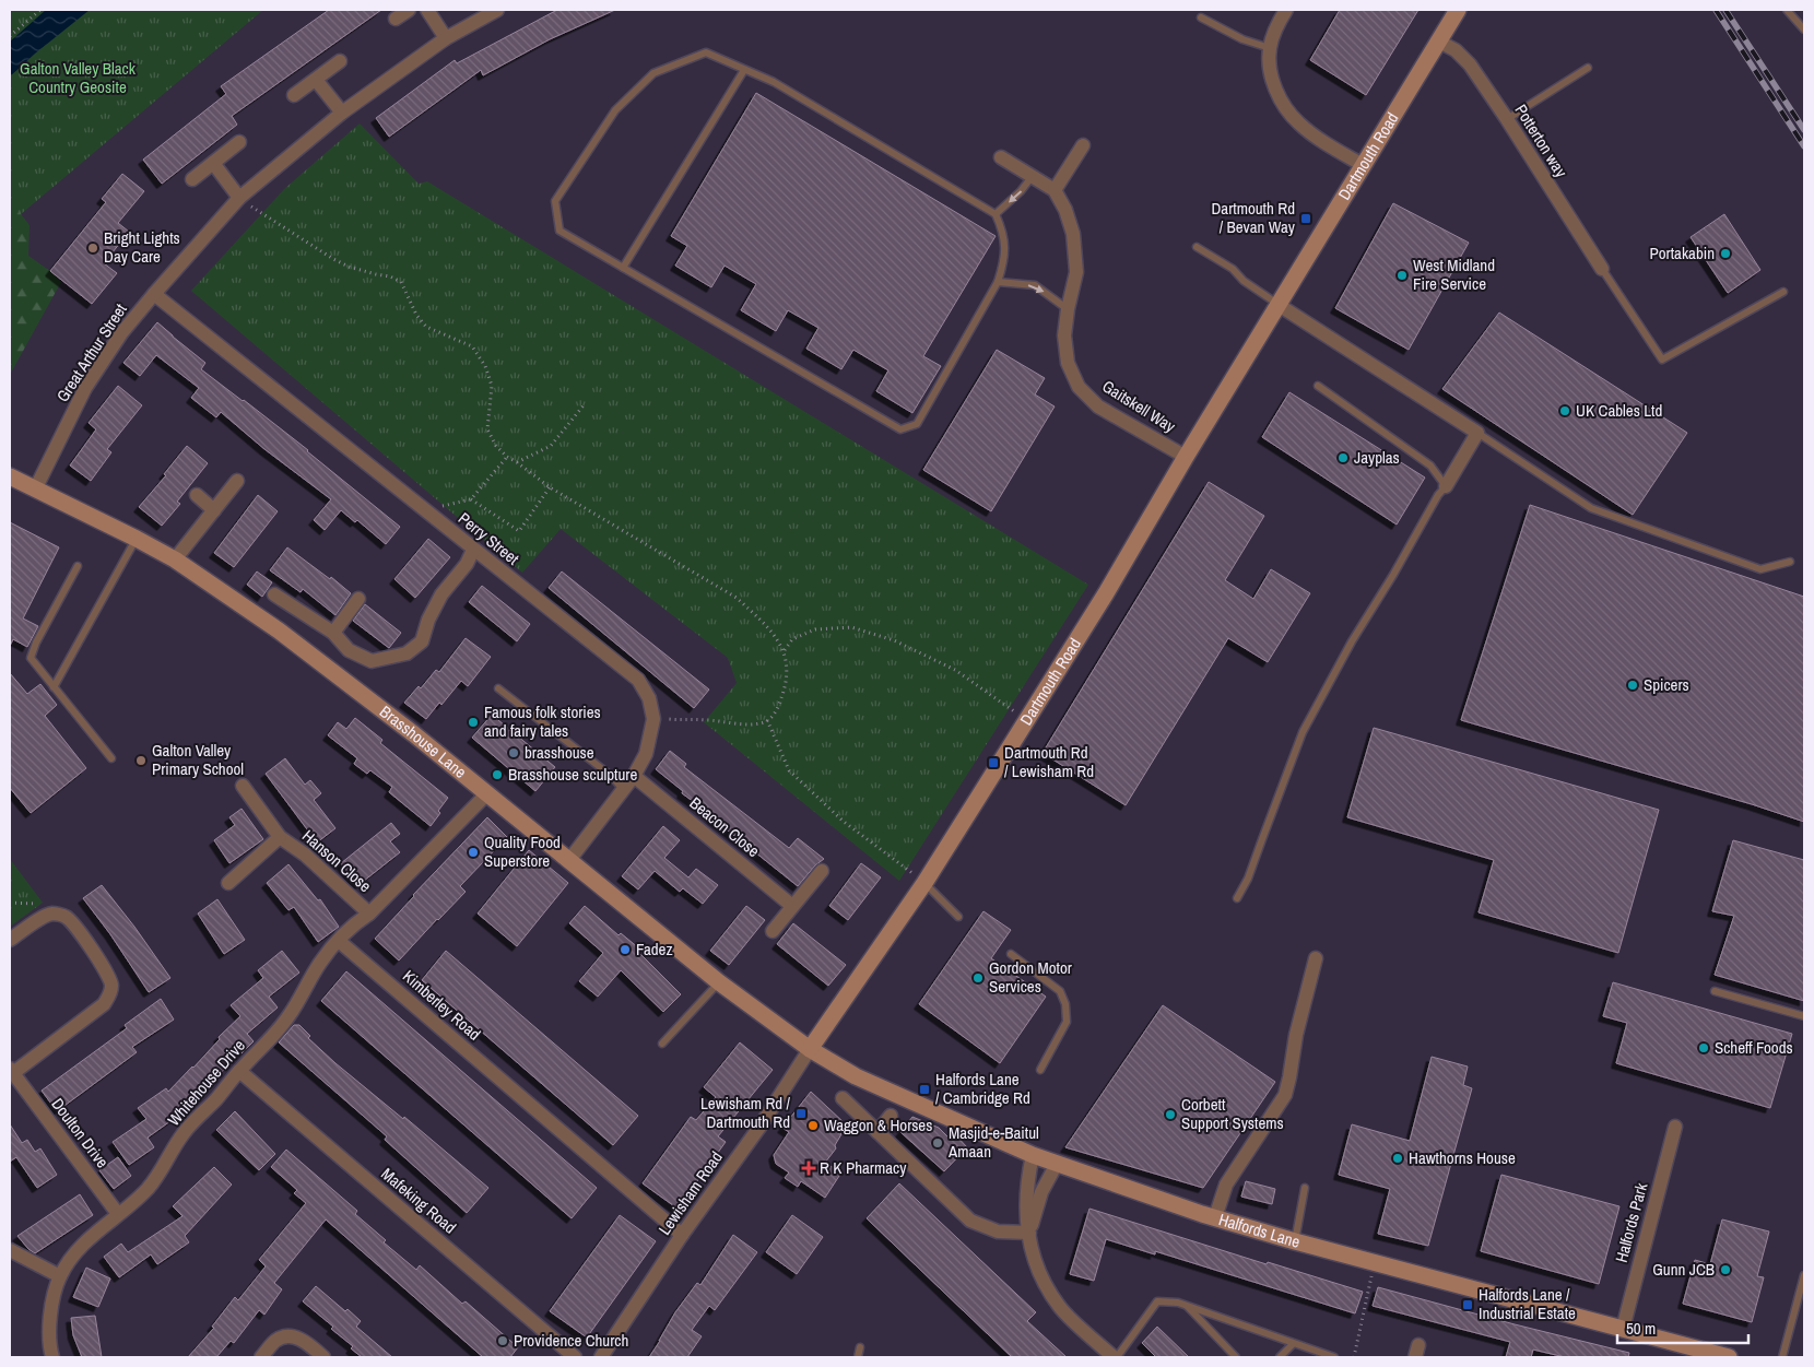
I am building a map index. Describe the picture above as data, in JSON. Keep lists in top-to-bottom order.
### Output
{
  "streets": {
    "street": [
      "Potterton way",
      "Dartmouth Road",
      "Great Arthur Street",
      "Gaitskell Way",
      "Perry Street",
      "Brasshouse Lane",
      "Beacon Close",
      "Hanson Close",
      "Kimberley Road",
      "Whitehouse Drive",
      "Doulton Drive",
      "Lewisham Road",
      "Mafeking Road",
      "Halfords Park",
      "Halfords Lane"
    ]
  },
  "crossings": [
    ["Potterton way", "Dartmouth Road"],
    ["Dartmouth Road", "Gaitskell Way"],
    ["Dartmouth Road", "Brasshouse Lane"],
    ["Dartmouth Road", "Lewisham Road"],
    ["Dartmouth Road", "Halfords Lane"],
    ["Great Arthur Street", "Perry Street"],
    ["Great Arthur Street", "Brasshouse Lane"],
    ["Perry Street", "Brasshouse Lane"],
    ["Perry Street", "Beacon Close"],
    ["Brasshouse Lane", "Lewisham Road"],
    ["Brasshouse Lane", "Halfords Lane"],
    ["Kimberley Road", "Whitehouse Drive"],
    ["Kimberley Road", "Lewisham Road"],
    ["Whitehouse Drive", "Doulton Drive"],
    ["Whitehouse Drive", "Mafeking Road"],
    ["Lewisham Road", "Halfords Lane"],
    ["Halfords Park", "Halfords Lane"]
  ],
  "parks": ["Galton Valley Black Country Geosite"],
  "places": {
    "transit": [
      "Dartmouth Rd / Bevan Way",
      "Dartmouth Rd / Lewisham Rd",
      "Halfords Lane / Cambridge Rd",
      "Lewisham Rd / Dartmouth Rd",
      "Halfords Lane / Industrial Estate"
    ],
    "other": [
      "Bright Lights Day Care",
      "Portakabin",
      "West Midland Fire Service",
      "UK Cables Ltd",
      "Jayplas",
      "Spicers",
      "Famous folk stories and fairy tales",
      "brasshouse",
      "Galton Valley Primary School",
      "Brasshouse sculpture",
      "Quality Food Superstore",
      "Fadez",
      "Gordon Motor Services",
      "Scheff Foods",
      "Corbett Support Systems",
      "Waggon & Horses",
      "Masjid-e-Baitul Amaan",
      "Hawthorns House",
      "Gunn JCB",
      "Providence Church"
    ],
    "health": ["R K Pharmacy"]
  },
  "scale_bar": "50 m"
}
